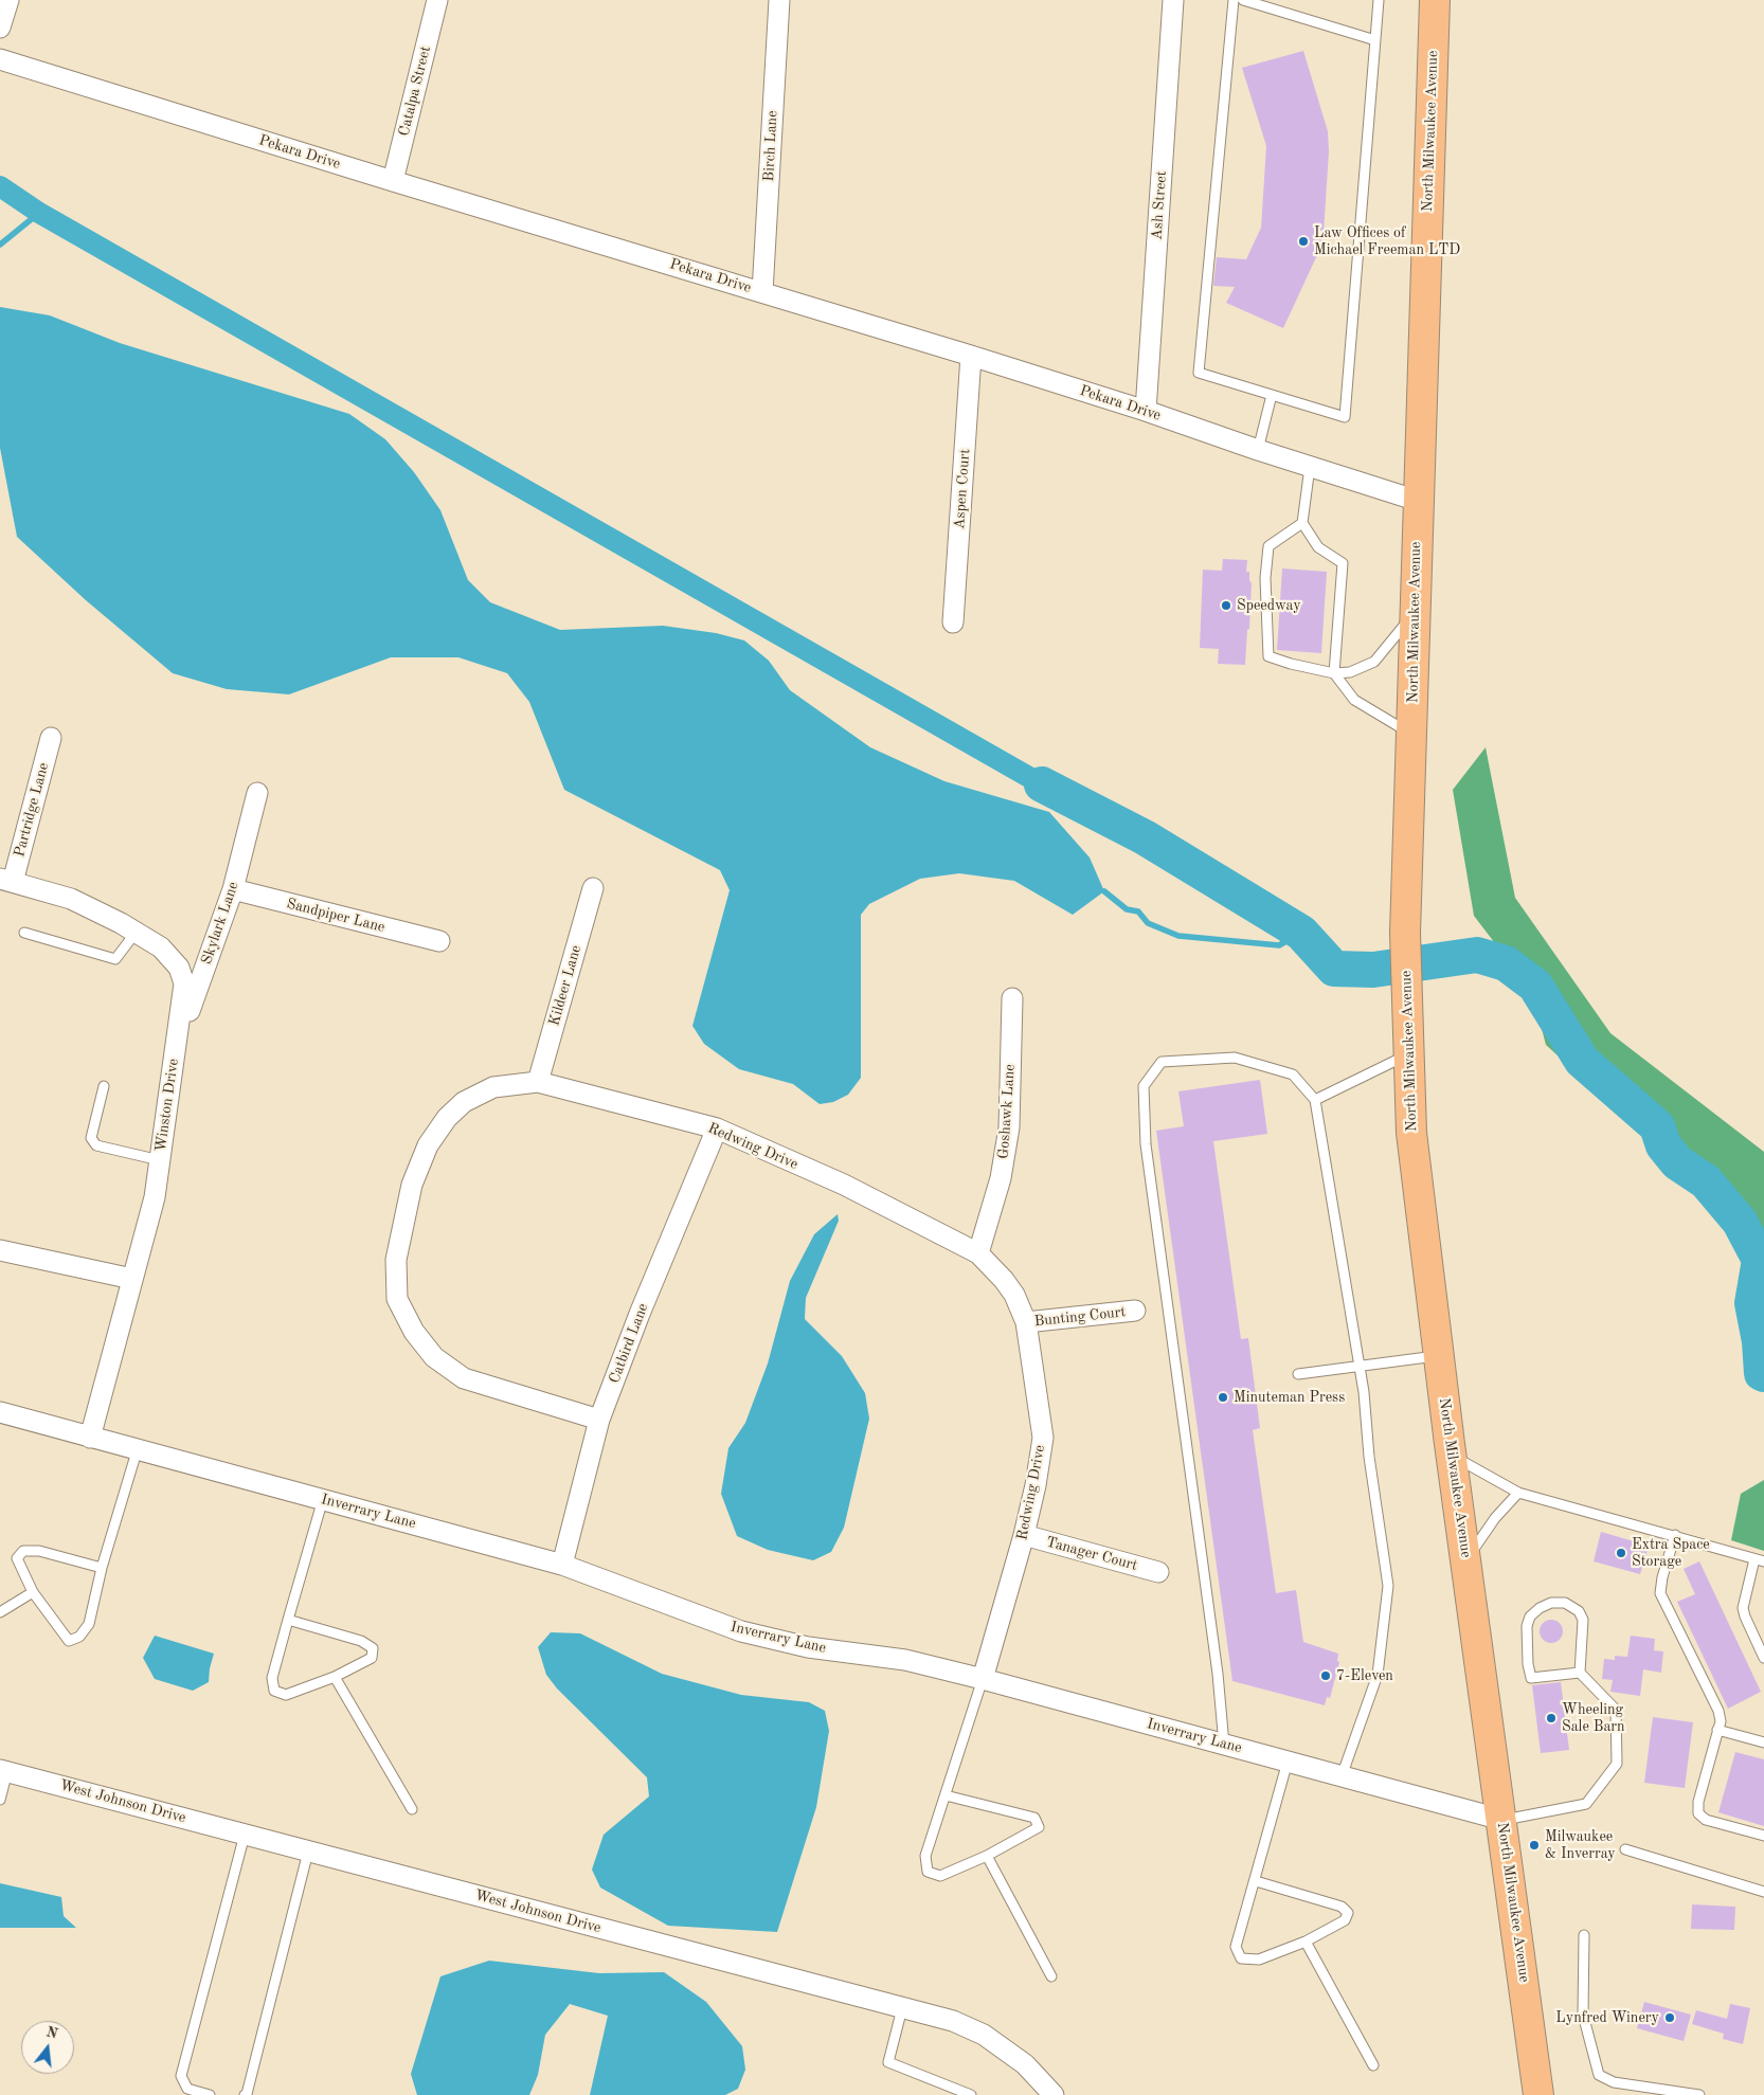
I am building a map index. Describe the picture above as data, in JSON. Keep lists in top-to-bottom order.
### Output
{
  "streets": {
    "main road": ["North Milwaukee Avenue"],
    "street": [
      "Catalpa Street",
      "Birch Lane",
      "Pekara Drive",
      "Ash Street",
      "Aspen Court",
      "Partridge Lane",
      "Sandpiper Lane",
      "Skylark Lane",
      "Kildeer Lane",
      "Winston Drive",
      "Goshawk Lane",
      "Redwing Drive",
      "Bunting Court",
      "Catbird Lane",
      "Inverrary Lane",
      "Tanager Court",
      "West Johnson Drive"
    ]
  },
  "crossings": [
    ["Catalpa Street", "Pekara Drive"],
    ["North Milwaukee Avenue", "Pekara Drive"],
    ["North Milwaukee Avenue", "Inverrary Lane"],
    ["Birch Lane", "Pekara Drive"],
    ["Pekara Drive", "Ash Street"],
    ["Pekara Drive", "Aspen Court"],
    ["Partridge Lane", "Winston Drive"],
    ["Sandpiper Lane", "Skylark Lane"],
    ["Skylark Lane", "Winston Drive"],
    ["Kildeer Lane", "Redwing Drive"],
    ["Winston Drive", "Inverrary Lane"],
    ["Goshawk Lane", "Redwing Drive"],
    ["Redwing Drive", "Bunting Court"],
    ["Redwing Drive", "Catbird Lane"],
    ["Redwing Drive", "Inverrary Lane"],
    ["Redwing Drive", "Tanager Court"],
    ["Catbird Lane", "Inverrary Lane"]
  ],
  "places": [
    "Law Offices of Michael Freeman LTD",
    "Speedway",
    "Minuteman Press",
    "Extra Space Storage",
    "7-Eleven",
    "Wheeling Sale Barn",
    "Milwaukee & Inverray",
    "Lynfred Winery"
  ],
  "north": "top"
}
